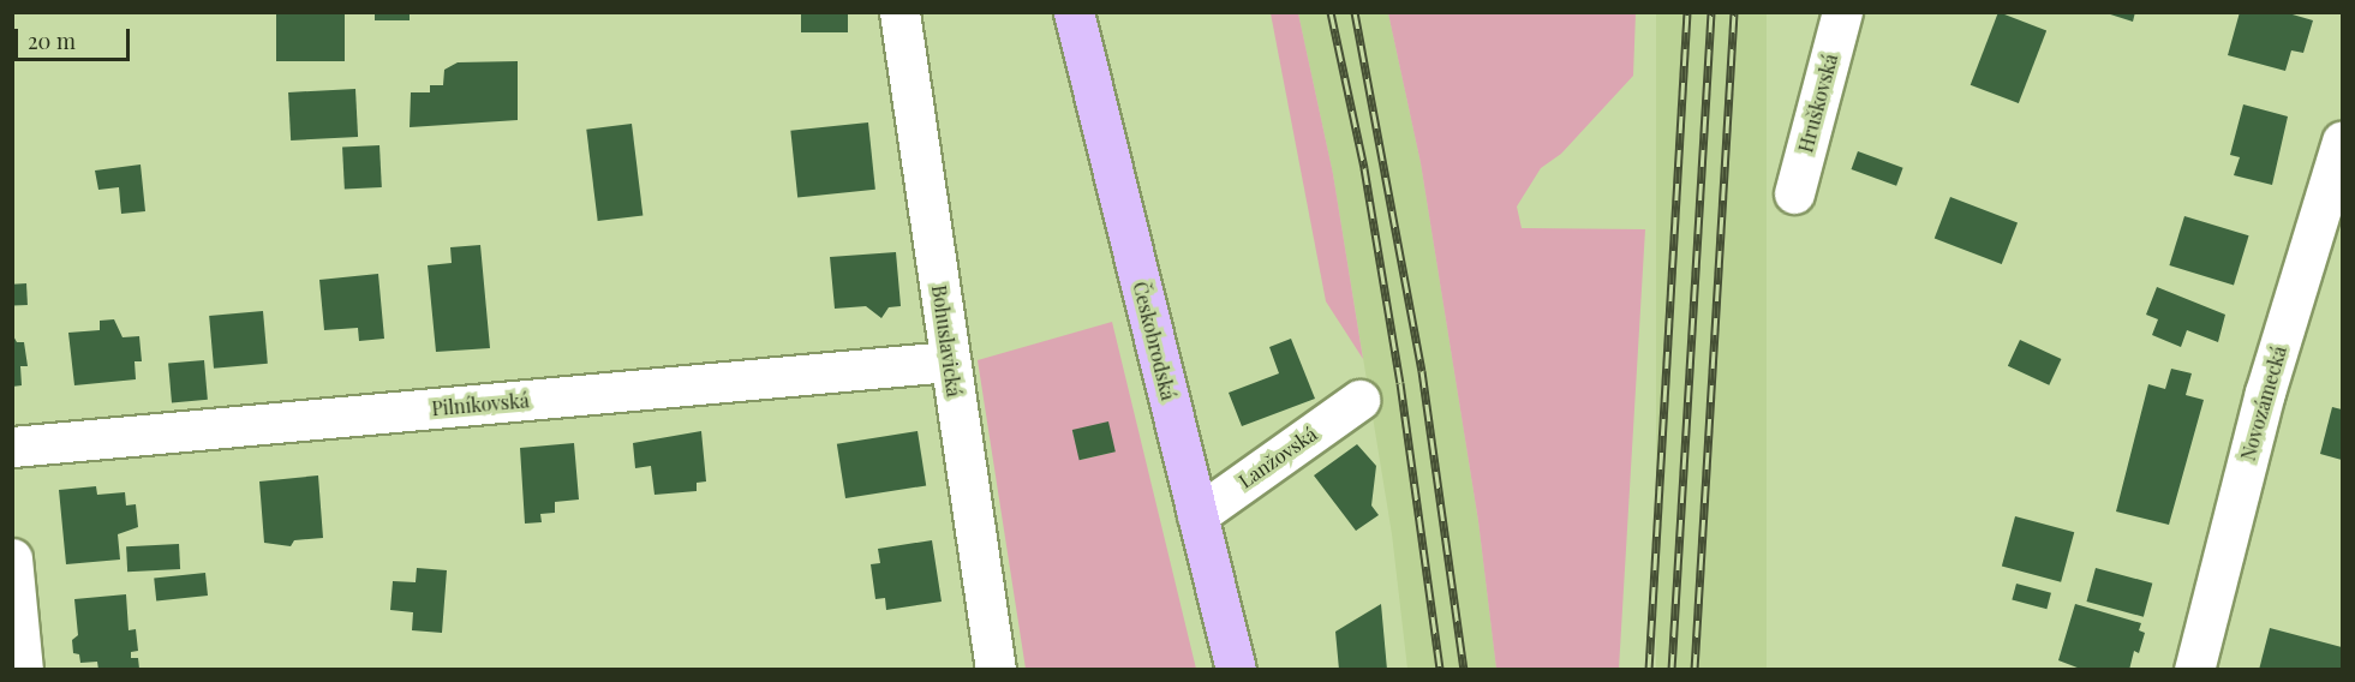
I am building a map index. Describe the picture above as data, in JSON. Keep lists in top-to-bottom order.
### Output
{
  "streets": {
    "main road": ["Českobrodská"],
    "street": [
      "Hruškovská",
      "Bohuslavická",
      "Novozámecká",
      "Pilníkovská",
      "Lanžovská"
    ]
  },
  "crossings": [
    ["Bohuslavická", "Pilníkovská"],
    ["Českobrodská", "Lanžovská"]
  ],
  "scale_bar": "20 m"
}
